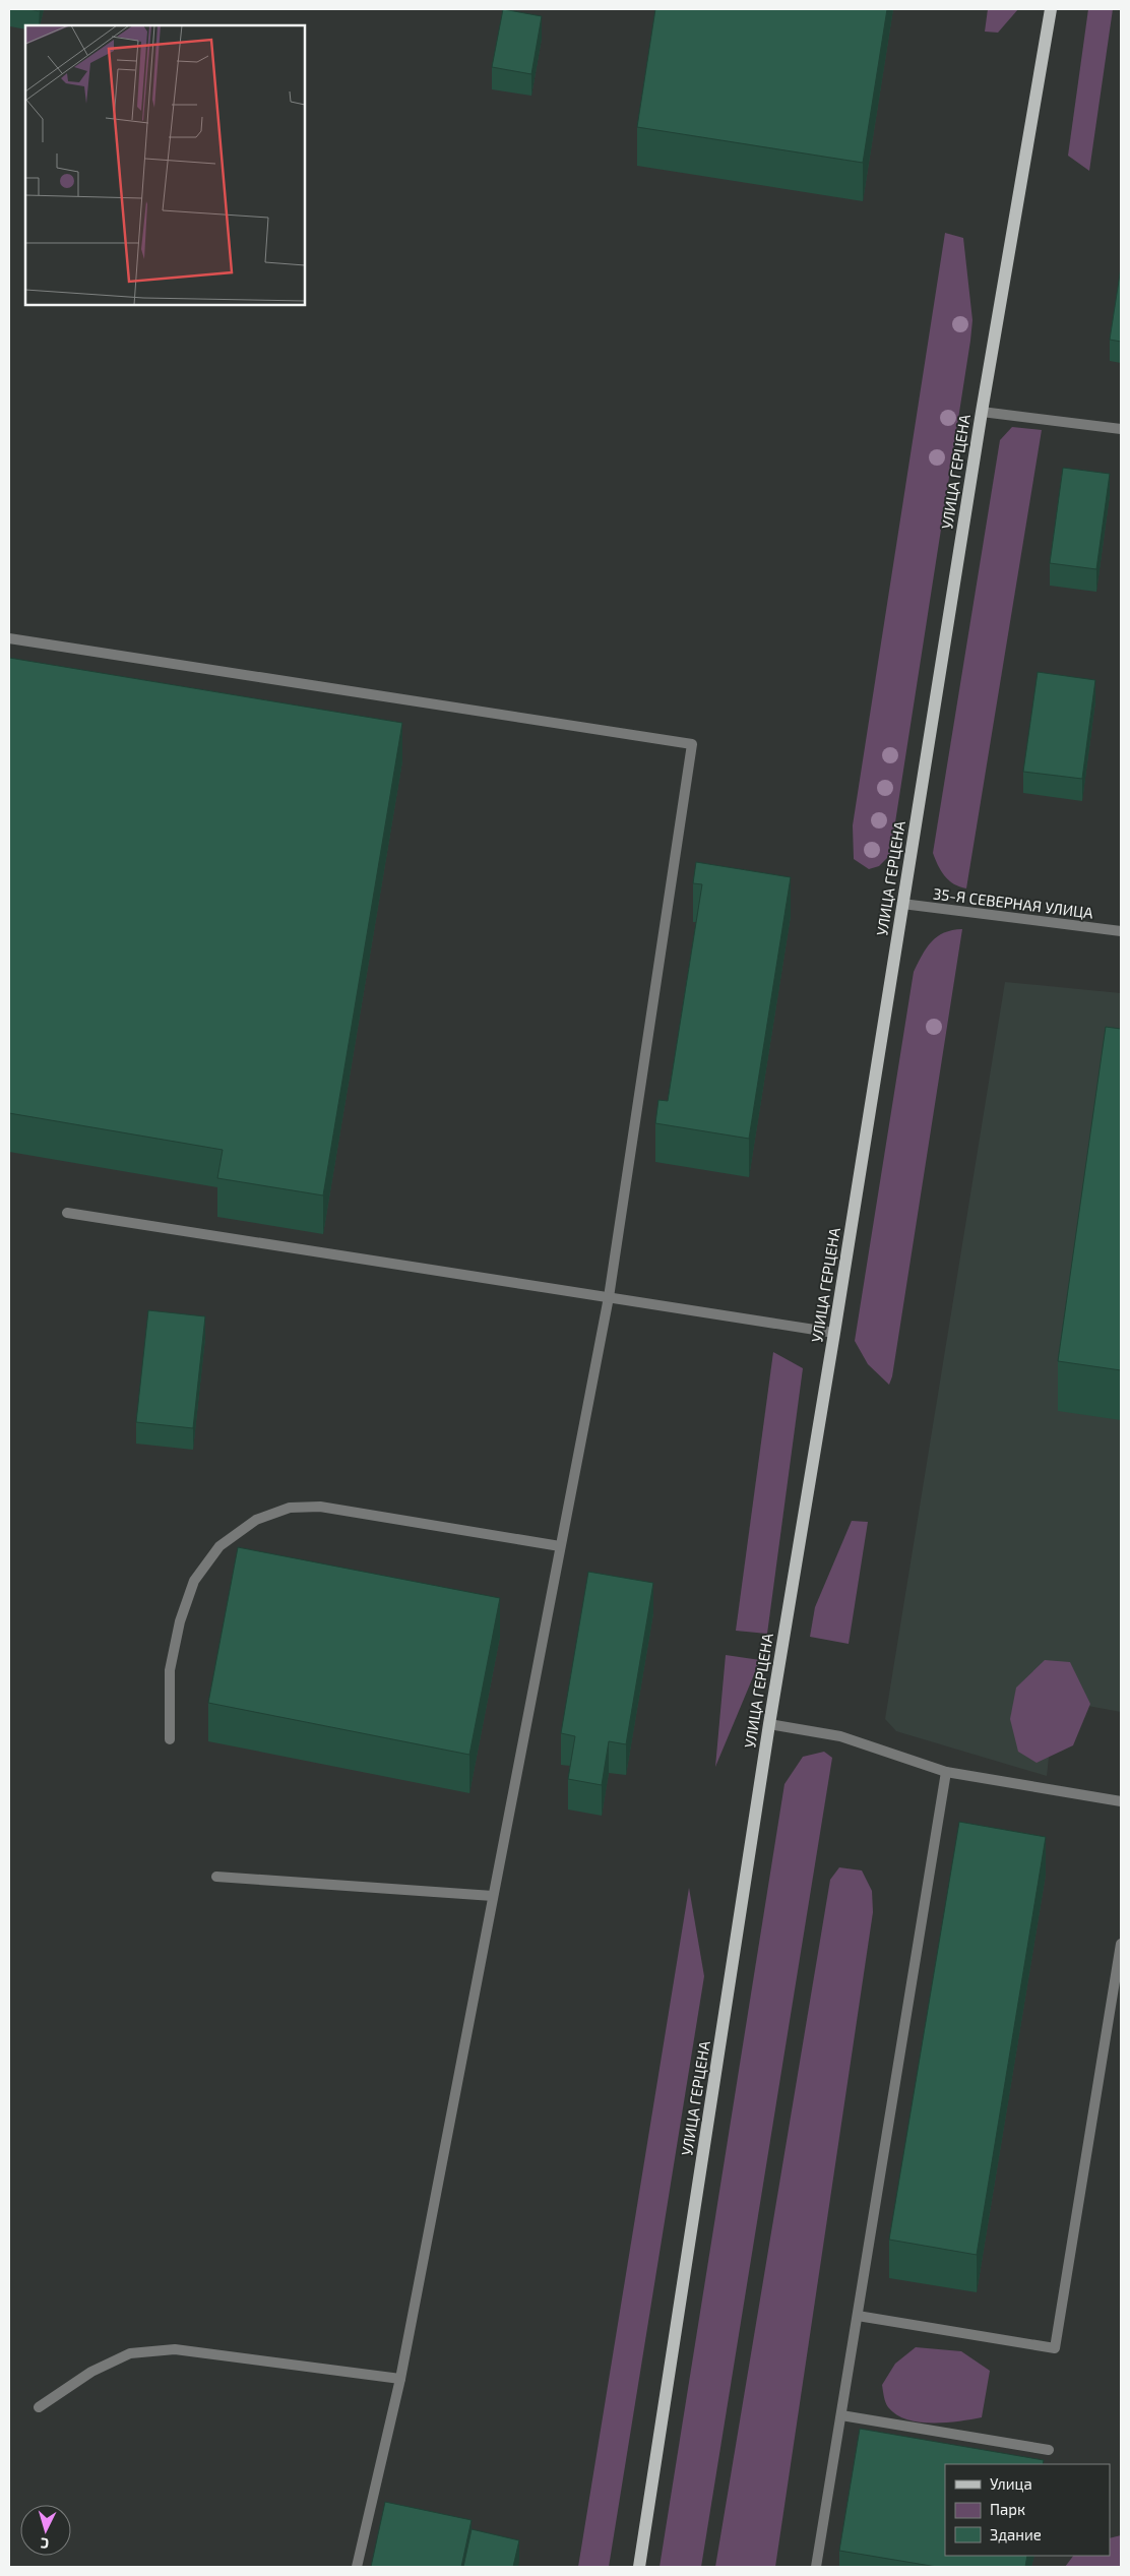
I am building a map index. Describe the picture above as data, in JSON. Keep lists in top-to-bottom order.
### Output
{
  "streets": {
    "main road": ["УЛИЦА ГЕРЦЕНА"],
    "street": ["35-Я СЕВЕРНАЯ УЛИЦА"]
  },
  "crossings": [
    ["УЛИЦА ГЕРЦЕНА", "35-Я СЕВЕРНАЯ УЛИЦА"]
  ],
  "legend": ["Улица", "Парк", "Здание"],
  "north": "bottom"
}
